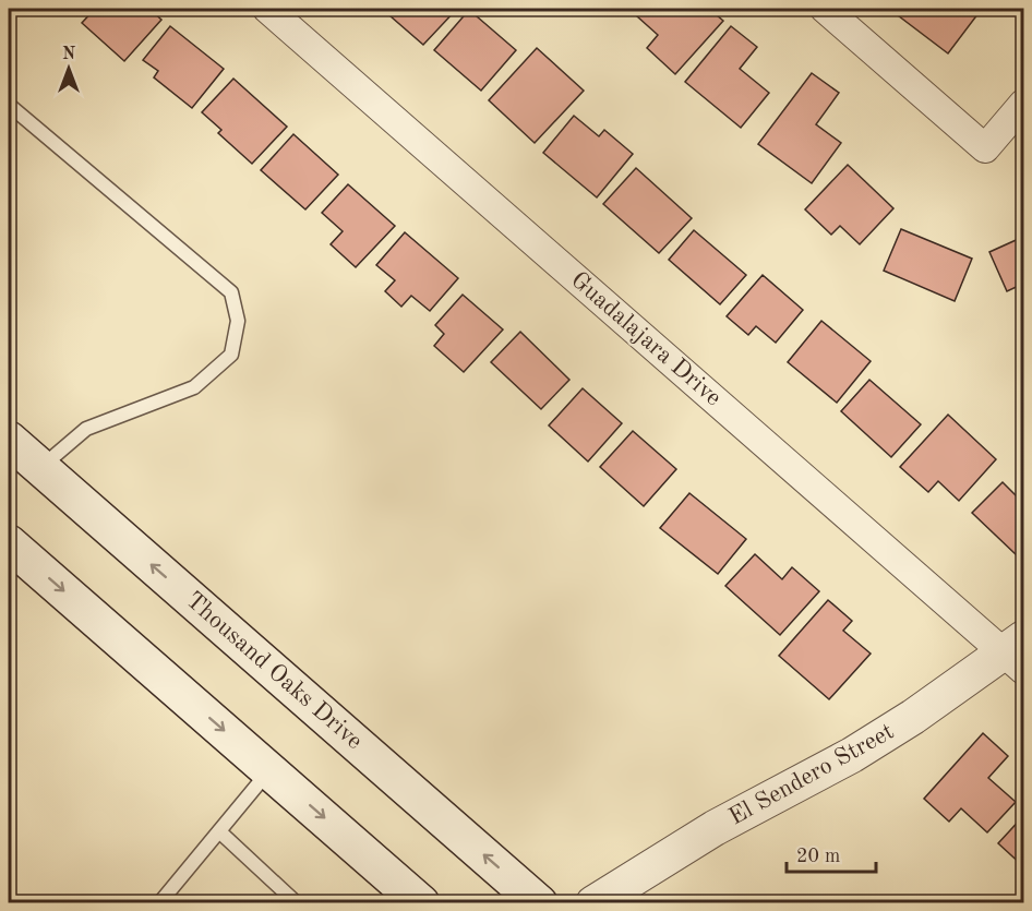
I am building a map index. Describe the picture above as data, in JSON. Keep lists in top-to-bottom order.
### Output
{
  "streets": {
    "main road": ["Thousand Oaks Drive"],
    "street": ["Guadalajara Drive", "El Sendero Street"]
  },
  "crossings": [
    ["Guadalajara Drive", "El Sendero Street"]
  ],
  "scale_bar": "20 m",
  "north": "top"
}
